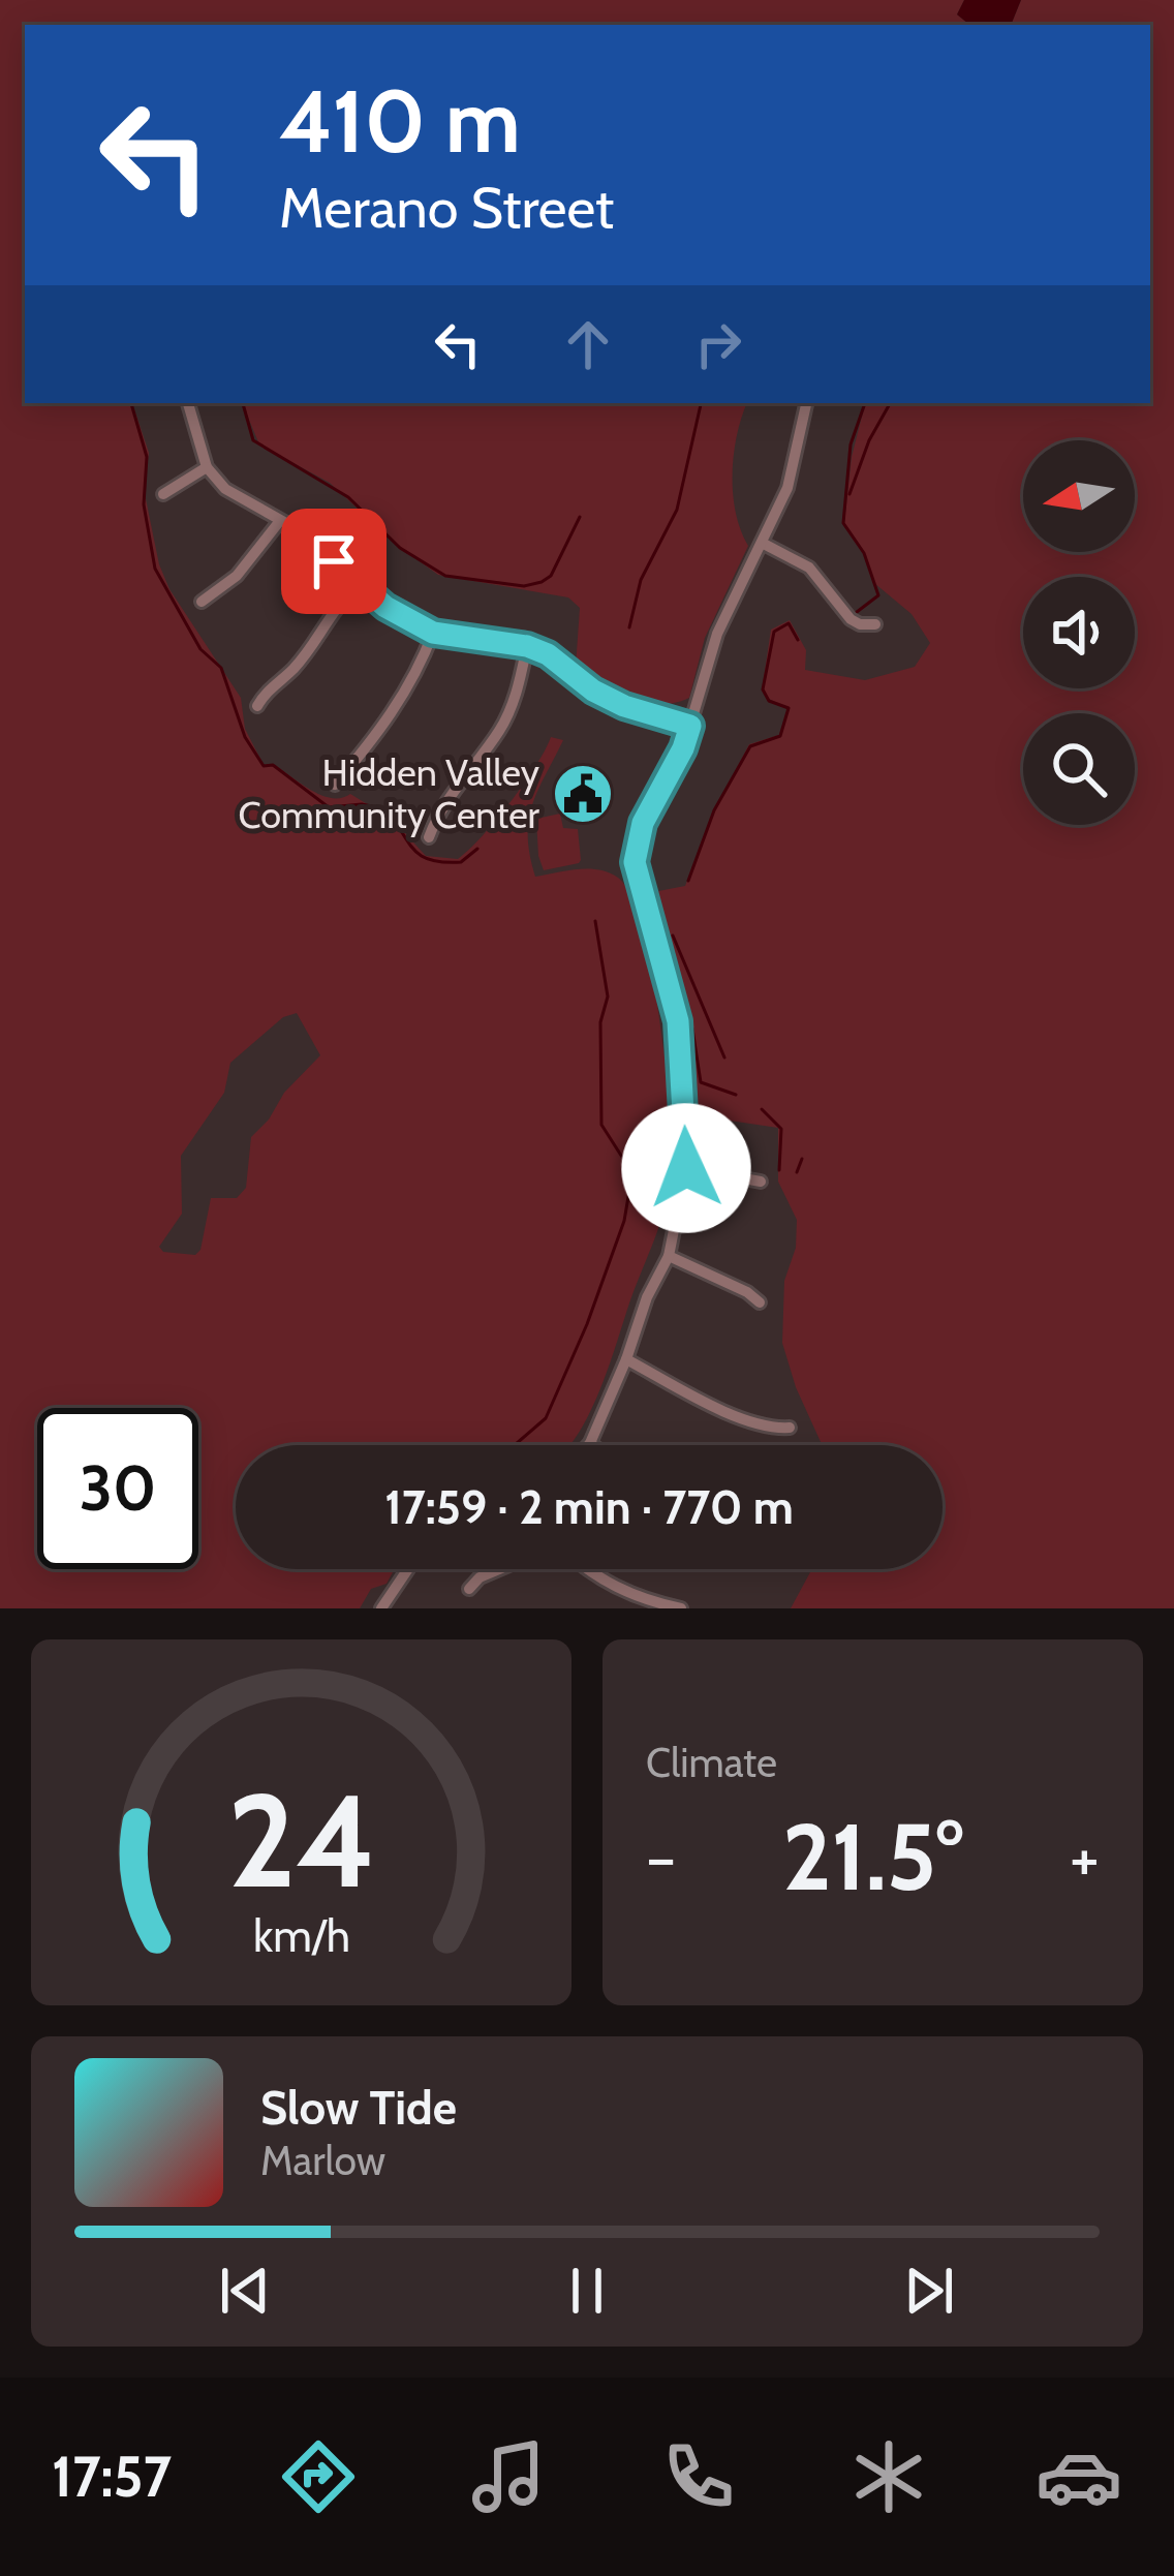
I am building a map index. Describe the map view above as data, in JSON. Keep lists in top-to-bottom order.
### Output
{
  "places": {
    "public building": ["Hidden Valley Community Center"]
  },
  "north": "left",
  "page": {
    "turn": ["410 m", "Merano Street"],
    "limit": "30",
    "trip": "17:59 · 2 min · 770 m",
    "tile": "Climate",
    "heat": ["−", "21.5°", "+"],
    "song": ["Slow Tide", "Marlow"],
    "tabs": "17:57",
    "gauge": ["24", "km/h"]
  }
}
